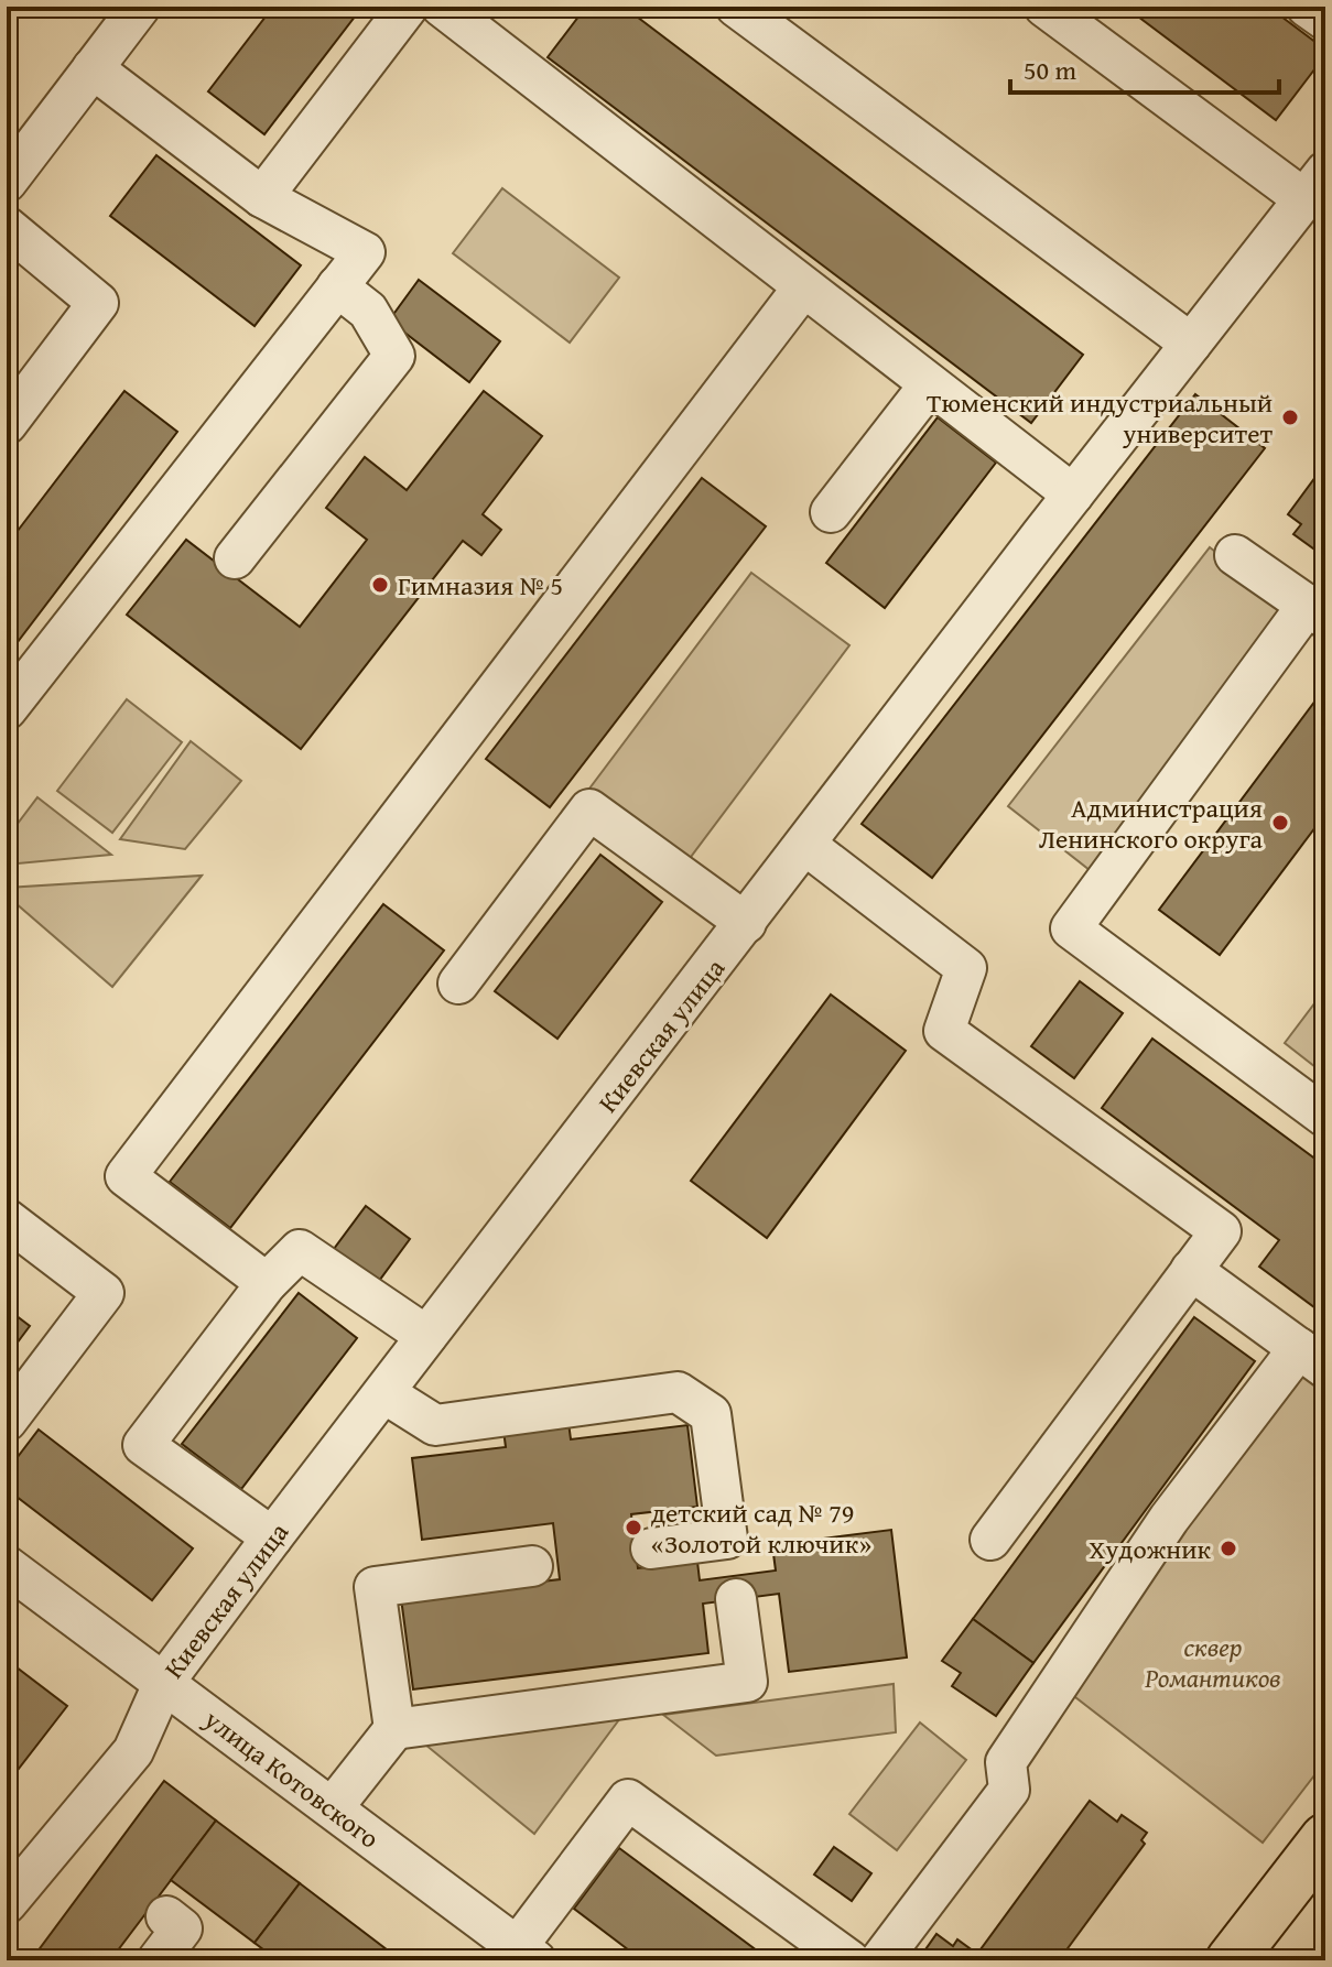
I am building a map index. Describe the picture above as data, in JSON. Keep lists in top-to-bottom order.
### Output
{
  "streets": {
    "street": ["Киевская улица", "улица Котовского"]
  },
  "crossings": [
    ["Киевская улица", "улица Котовского"]
  ],
  "parks": ["сквер Романтиков"],
  "places": [
    "Тюменский индустриальный университет",
    "Гимназия № 5",
    "Администрация Ленинского округа",
    "детский сад № 79 «Золотой ключик»",
    "Художник"
  ],
  "scale_bar": "50 m"
}
